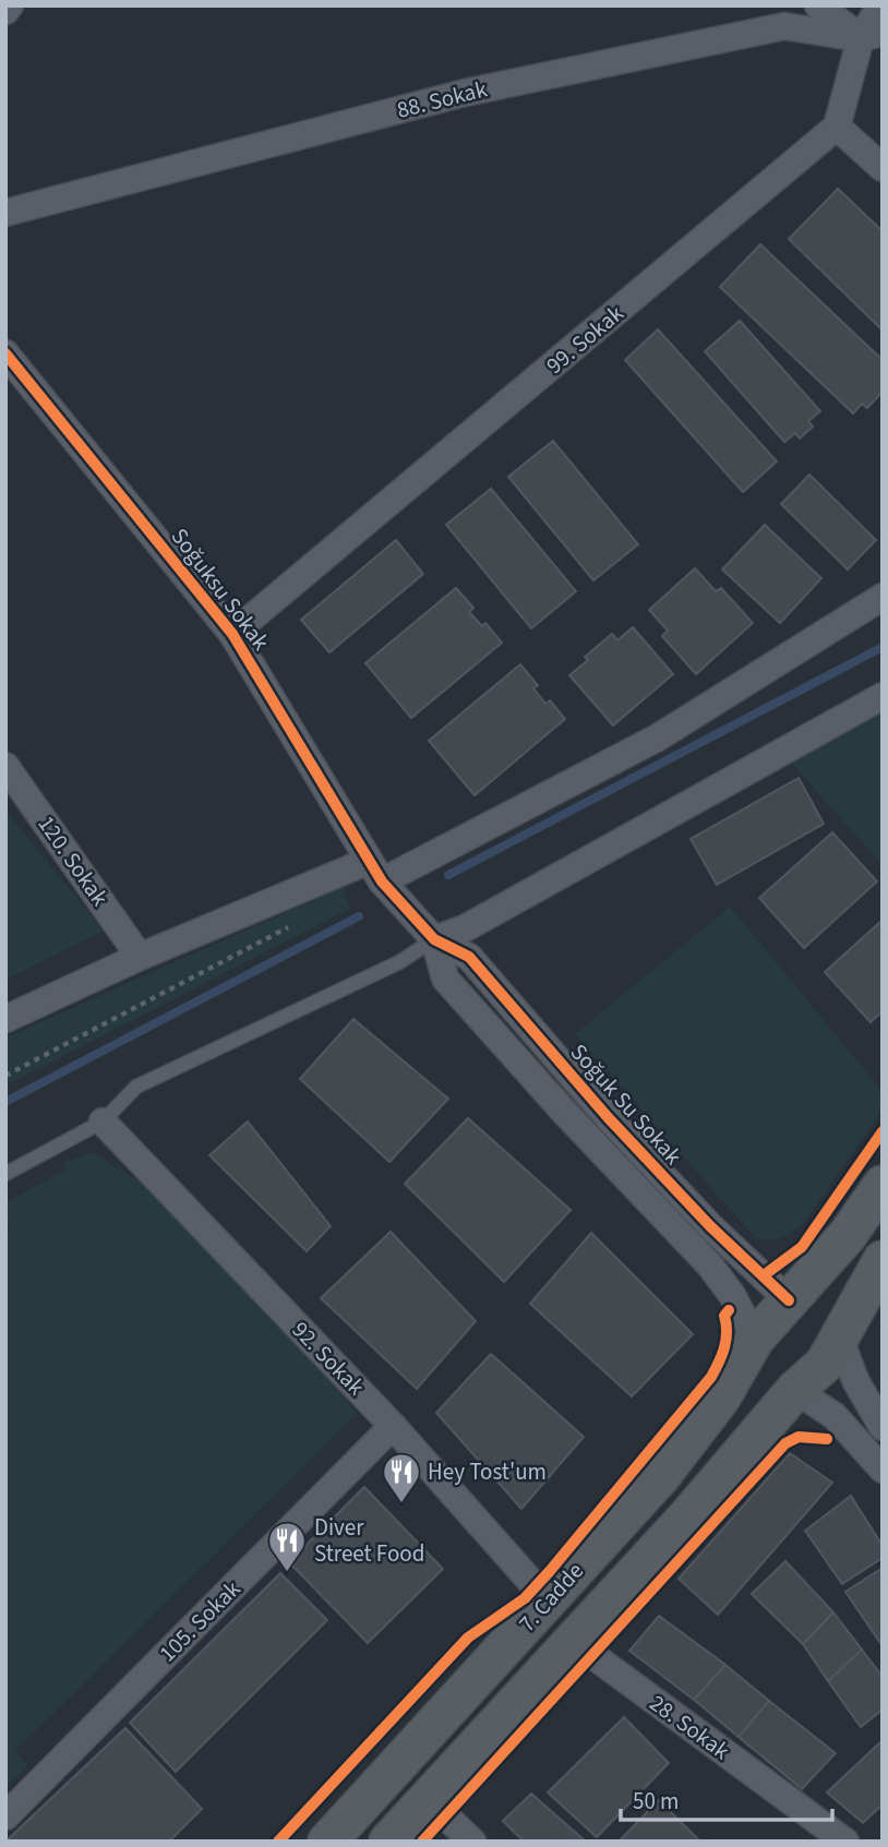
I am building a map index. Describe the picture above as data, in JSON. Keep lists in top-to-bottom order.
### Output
{
  "streets": {
    "main road": ["7. Cadde"],
    "street": [
      "88. Sokak",
      "99. Sokak",
      "Soğuksu Sokak",
      "120. Sokak",
      "Soğuk Su Sokak",
      "92. Sokak",
      "105. Sokak",
      "28. Sokak"
    ]
  },
  "crossings": [
    ["99. Sokak", "Soğuksu Sokak"],
    ["Soğuksu Sokak", "Soğuk Su Sokak"],
    ["Soğuk Su Sokak", "7. Cadde"],
    ["92. Sokak", "7. Cadde"],
    ["92. Sokak", "105. Sokak"],
    ["7. Cadde", "28. Sokak"]
  ],
  "places": {
    "restaurant": ["Hey Tost'um", "Diver Street Food"]
  },
  "scale_bar": "50 m"
}
